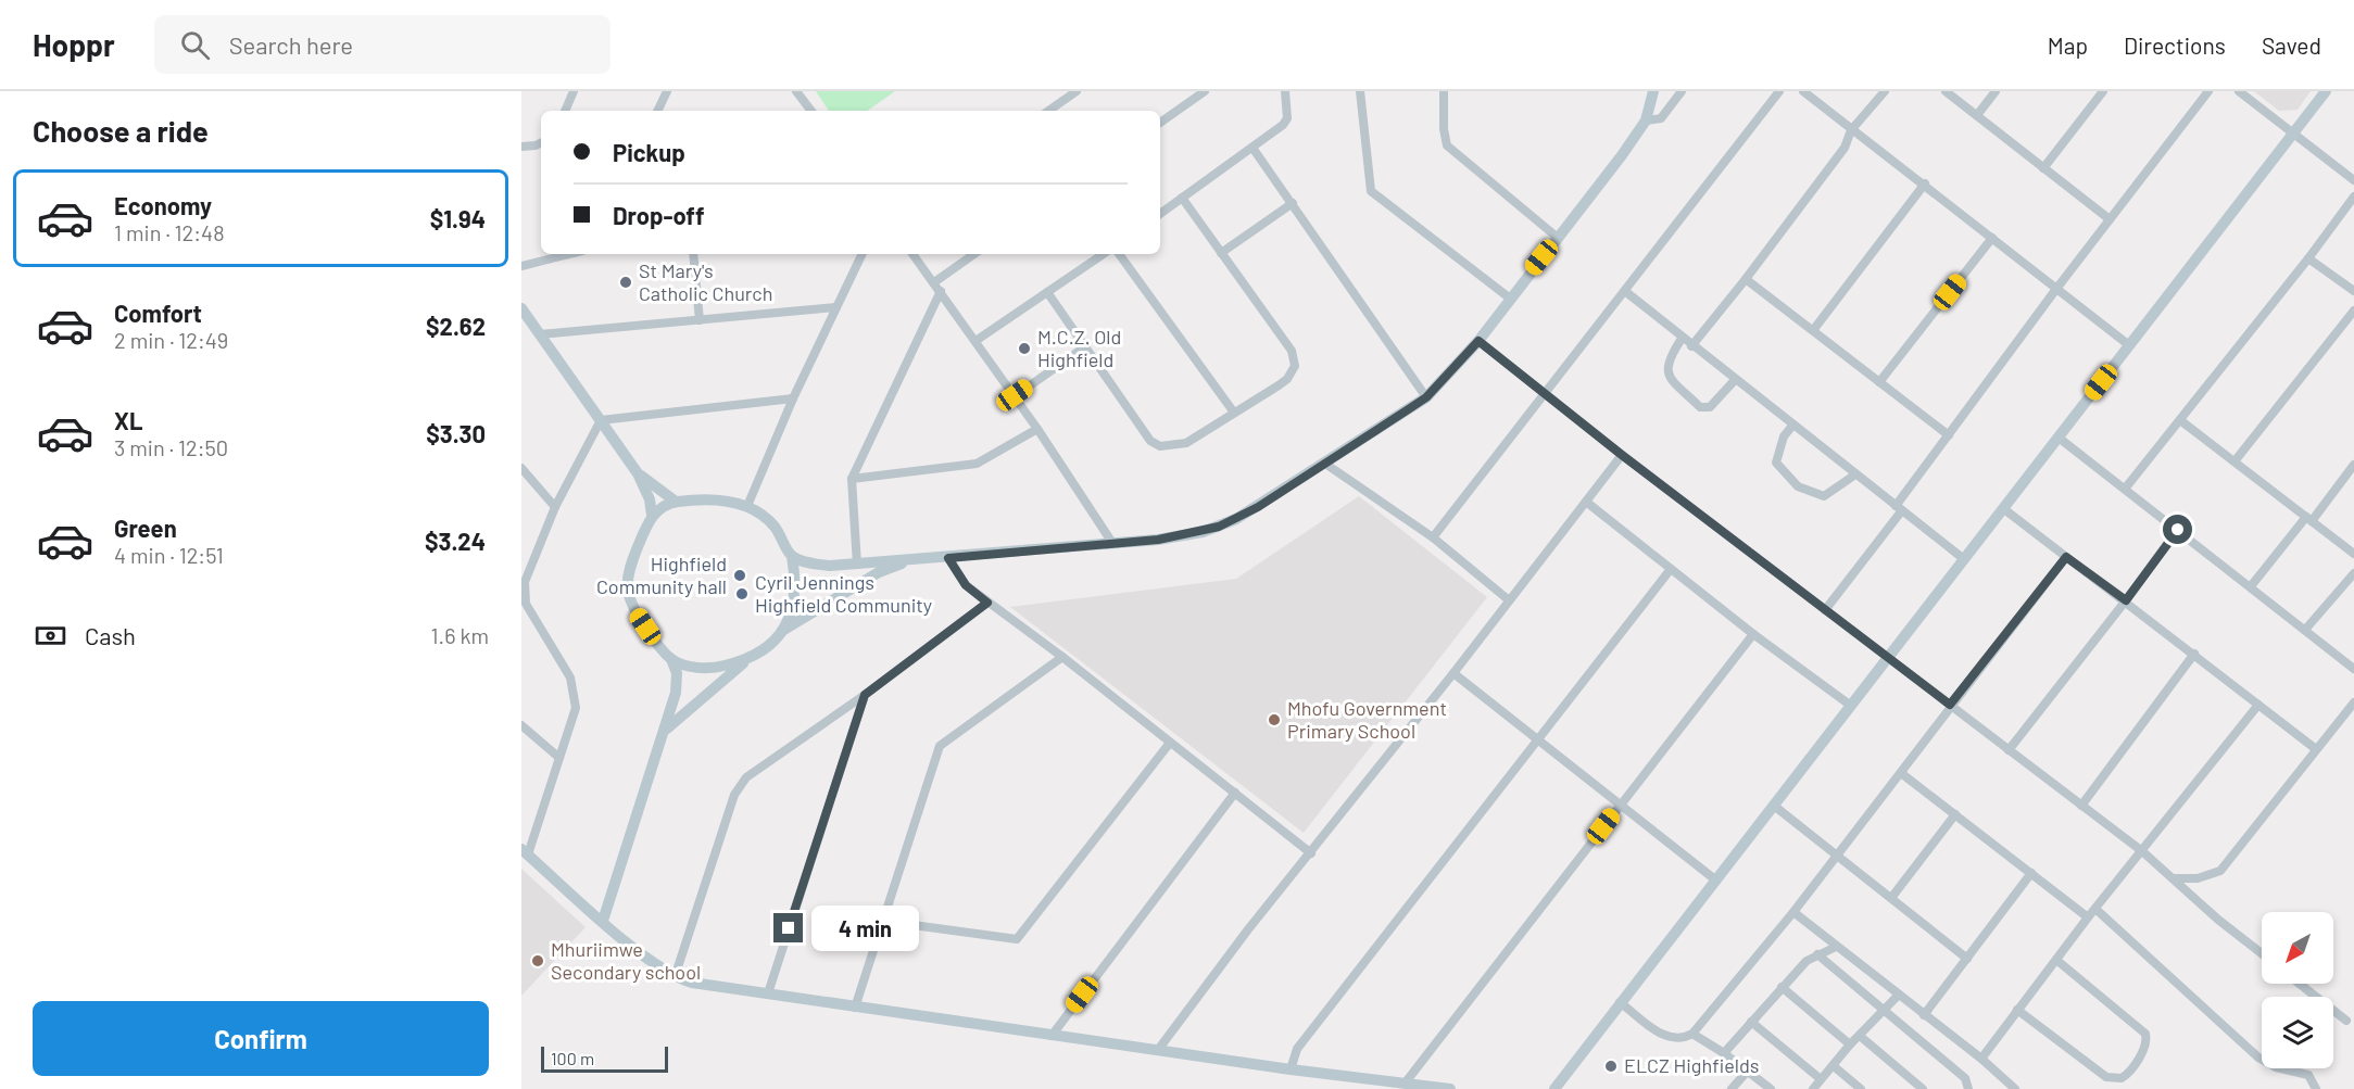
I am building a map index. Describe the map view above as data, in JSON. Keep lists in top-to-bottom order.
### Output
{
  "places": [
    "St Mary's Catholic Church",
    "M.C.Z. Old Highfield",
    "Highfield Community hall",
    "Cyril Jennings Highfield Community",
    "Mhofu Government Primary School",
    "Mhuriimwe Secondary school",
    "ELCZ Highfields"
  ],
  "scale_bar": "100 m",
  "north": "bottom left",
  "page": {
    "header": "Hoppr",
    "search": "Search here",
    "nav": ["Map", "Directions", "Saved"],
    "heading": "Choose a ride",
    "banner": ["Pickup", "Drop-off"],
    "list": [
      {
        "name": "Economy",
        "note": "1 min · 12:48",
        "value": "$1.94"
      },
      {
        "name": "Comfort",
        "note": "2 min · 12:49",
        "value": "$2.62"
      },
      {
        "name": "XL",
        "note": "3 min · 12:50",
        "value": "$3.30"
      },
      {
        "name": "Green",
        "note": "4 min · 12:51",
        "value": "$3.24"
      }
    ],
    "pay": ["Cash", "1.6 km"],
    "bubble": "4 min",
    "buttons": "Confirm",
    "scale": "100 m"
  }
}
